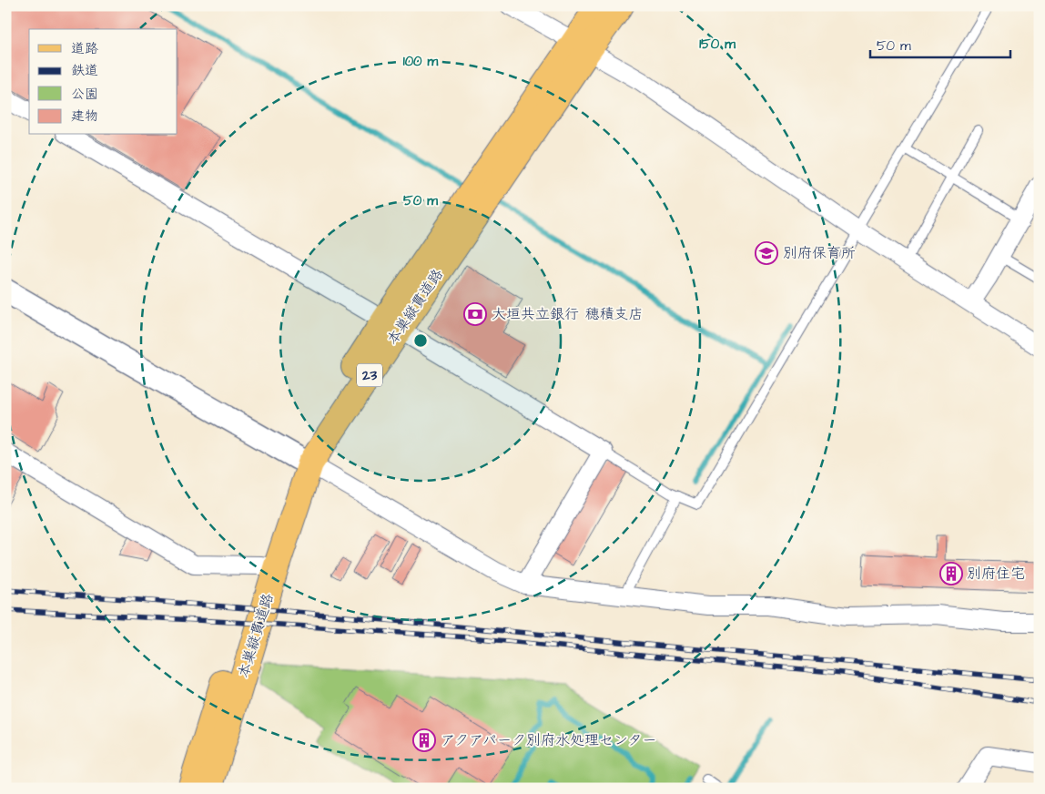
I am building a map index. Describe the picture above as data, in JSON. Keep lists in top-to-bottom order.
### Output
{
  "streets": {
    "main road": ["本巣縦貫道路", "23"]
  },
  "places": {
    "school or university": ["別府保育所"],
    "bank": ["大垣共立銀行 穂積支店"],
    "building": ["別府住宅", "アクアパーク別府水処理センター"]
  },
  "legend": [
    "道路",
    "鉄道",
    "公園",
    "建物"
  ],
  "scale_bar": "50 m",
  "rings": ["150 m", "100 m", "50 m"]
}
